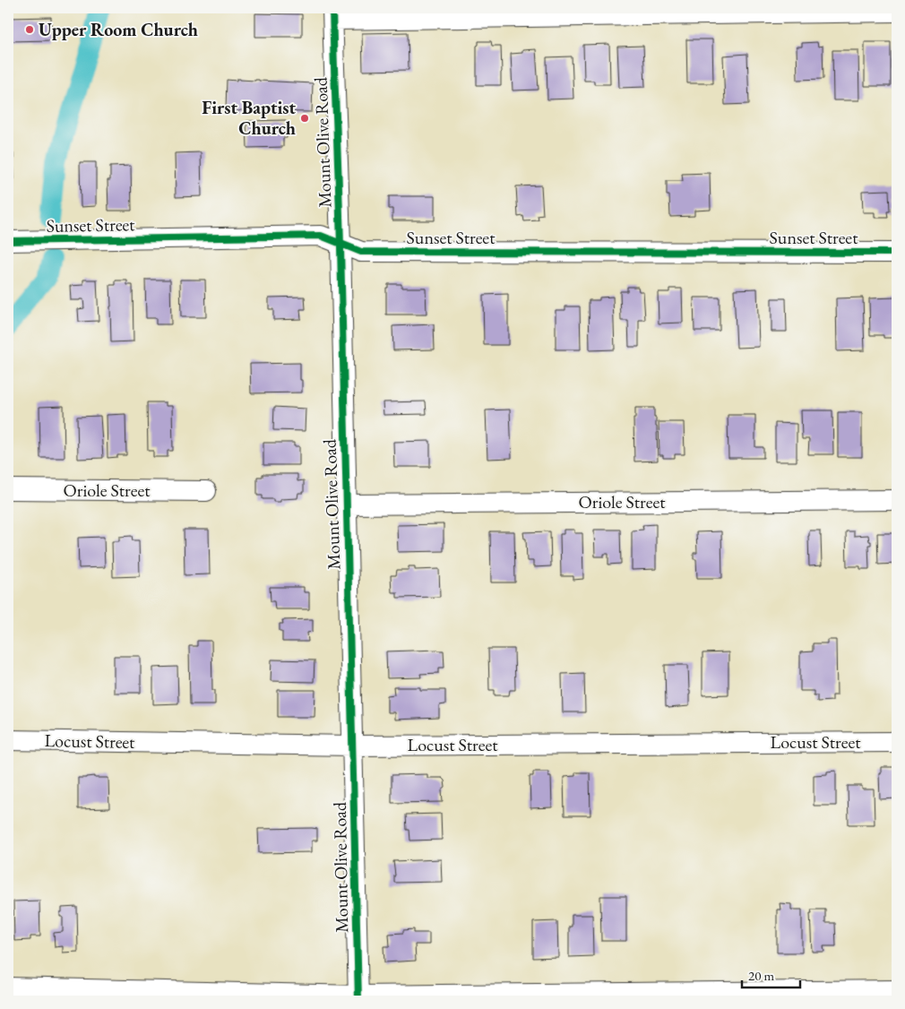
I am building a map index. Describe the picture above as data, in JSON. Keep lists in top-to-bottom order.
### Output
{
  "streets": {
    "street": [
      "Mount Olive Road",
      "Sunset Street",
      "Oriole Street",
      "Locust Street"
    ]
  },
  "crossings": [
    ["Mount Olive Road", "Sunset Street"],
    ["Mount Olive Road", "Oriole Street"],
    ["Mount Olive Road", "Locust Street"]
  ],
  "places": ["Upper Room Church", "First Baptist Church"],
  "scale_bar": "20 m"
}
